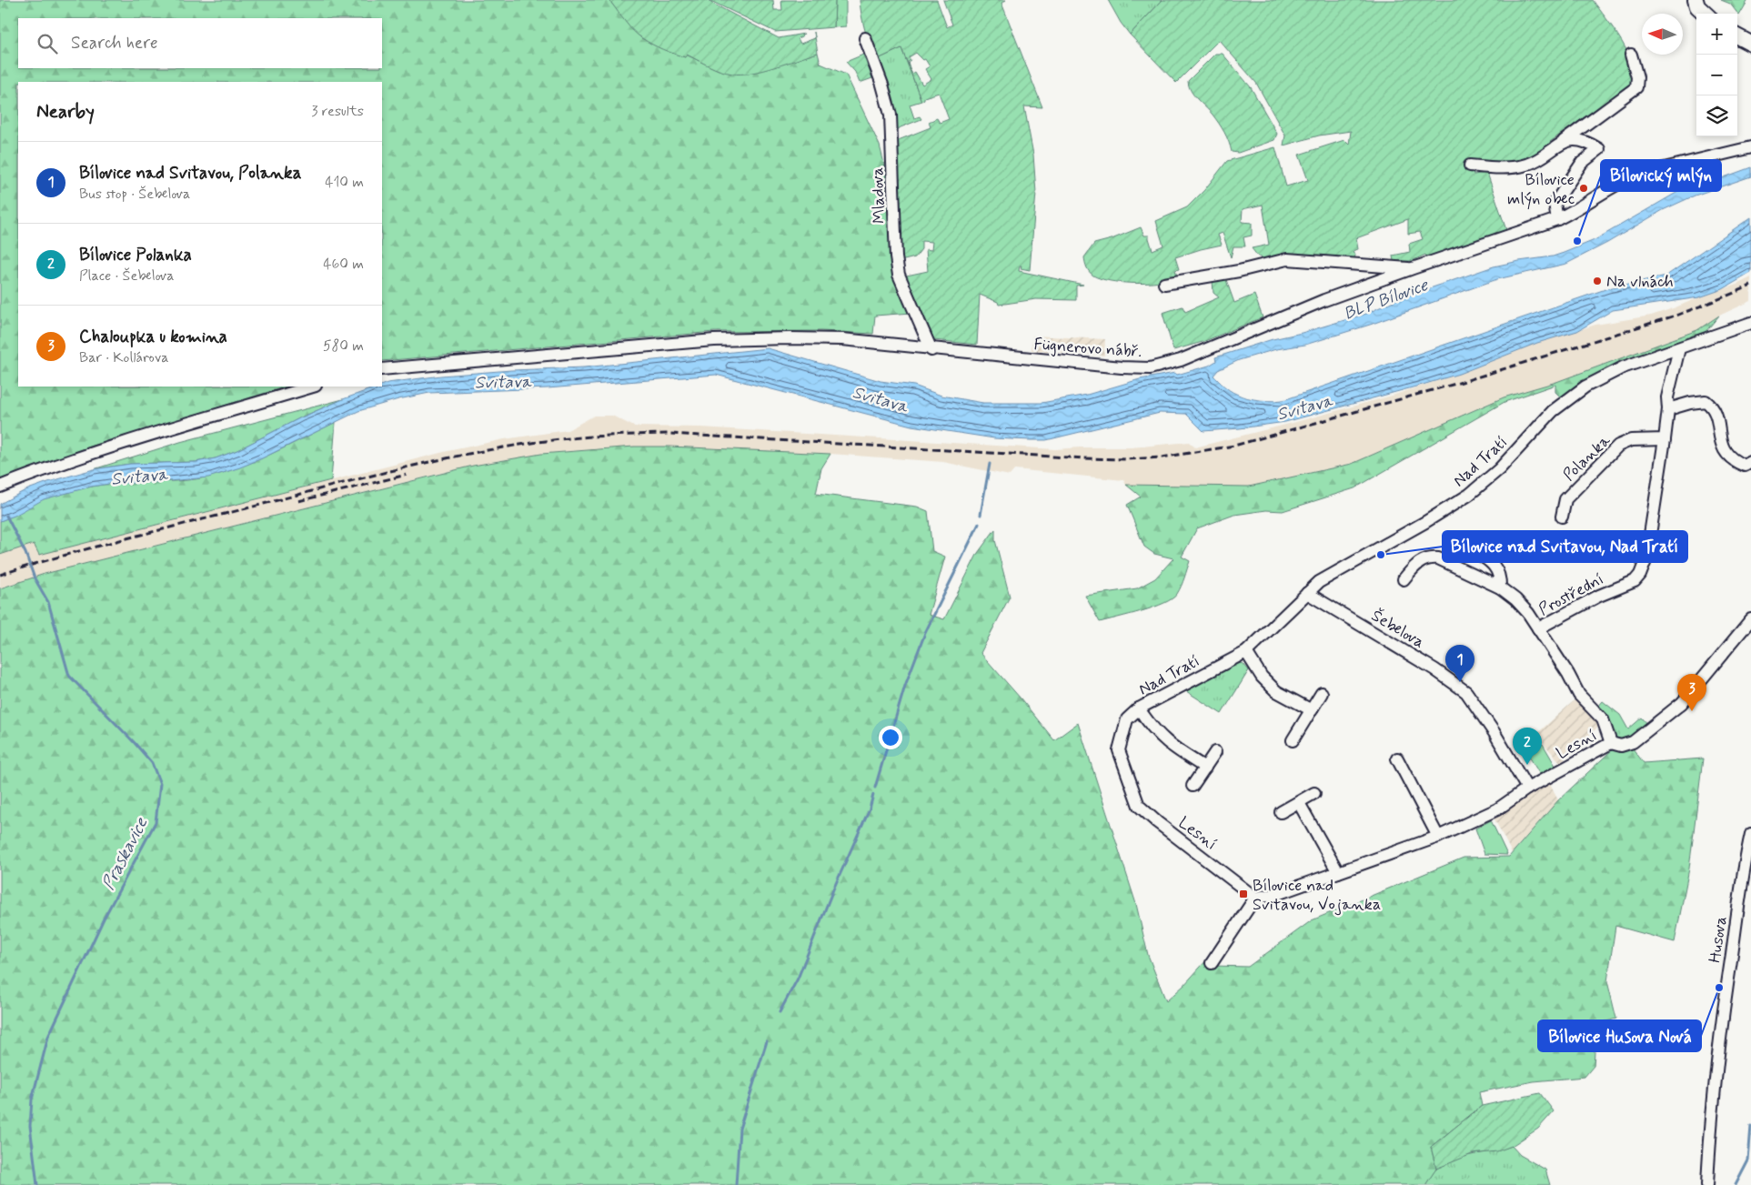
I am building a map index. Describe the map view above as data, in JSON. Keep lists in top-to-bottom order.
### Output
{
  "streets": {
    "street": [
      "Mladova",
      "Fügnerovo nábř.",
      "Polanka",
      "Nad Tratí",
      "Prostřední",
      "Šebelova",
      "Lesní",
      "Husova"
    ]
  },
  "crossings": [
    ["Mladova", "Fügnerovo nábř."],
    ["Polanka", "Prostřední"],
    ["Nad Tratí", "Šebelova"],
    ["Nad Tratí", "Lesní"],
    ["Šebelova", "Lesní"]
  ],
  "water": ["BLP Bílovice", "Svitava", "Praskavice"],
  "places": {
    "other": [
      "Bílovice mlýn obec",
      "Bílovický mlýn",
      "Na vlnách",
      "Bílovice nad Svitavou, Nad Tratí",
      "Bílovice Husova Nová"
    ],
    "transit": ["Bílovice nad Svitavou, Vojanka"]
  },
  "north": "left",
  "page": {
    "map_buttons": ["+", "−"],
    "search": "Search here",
    "heading": ["Nearby", "3 results"],
    "list": [
      {
        "mark": "1",
        "name": "Bílovice nad Svitavou, Polanka",
        "note": "Bus stop · Šebelova",
        "value": "410 m"
      },
      {
        "mark": "2",
        "name": "Bílovice Polanka",
        "note": "Place · Šebelova",
        "value": "460 m"
      },
      {
        "mark": "3",
        "name": "Chaloupka u komina",
        "note": "Bar · Kollárova",
        "value": "580 m"
      }
    ],
    "pins": ["1", "3", "2"]
  }
}
